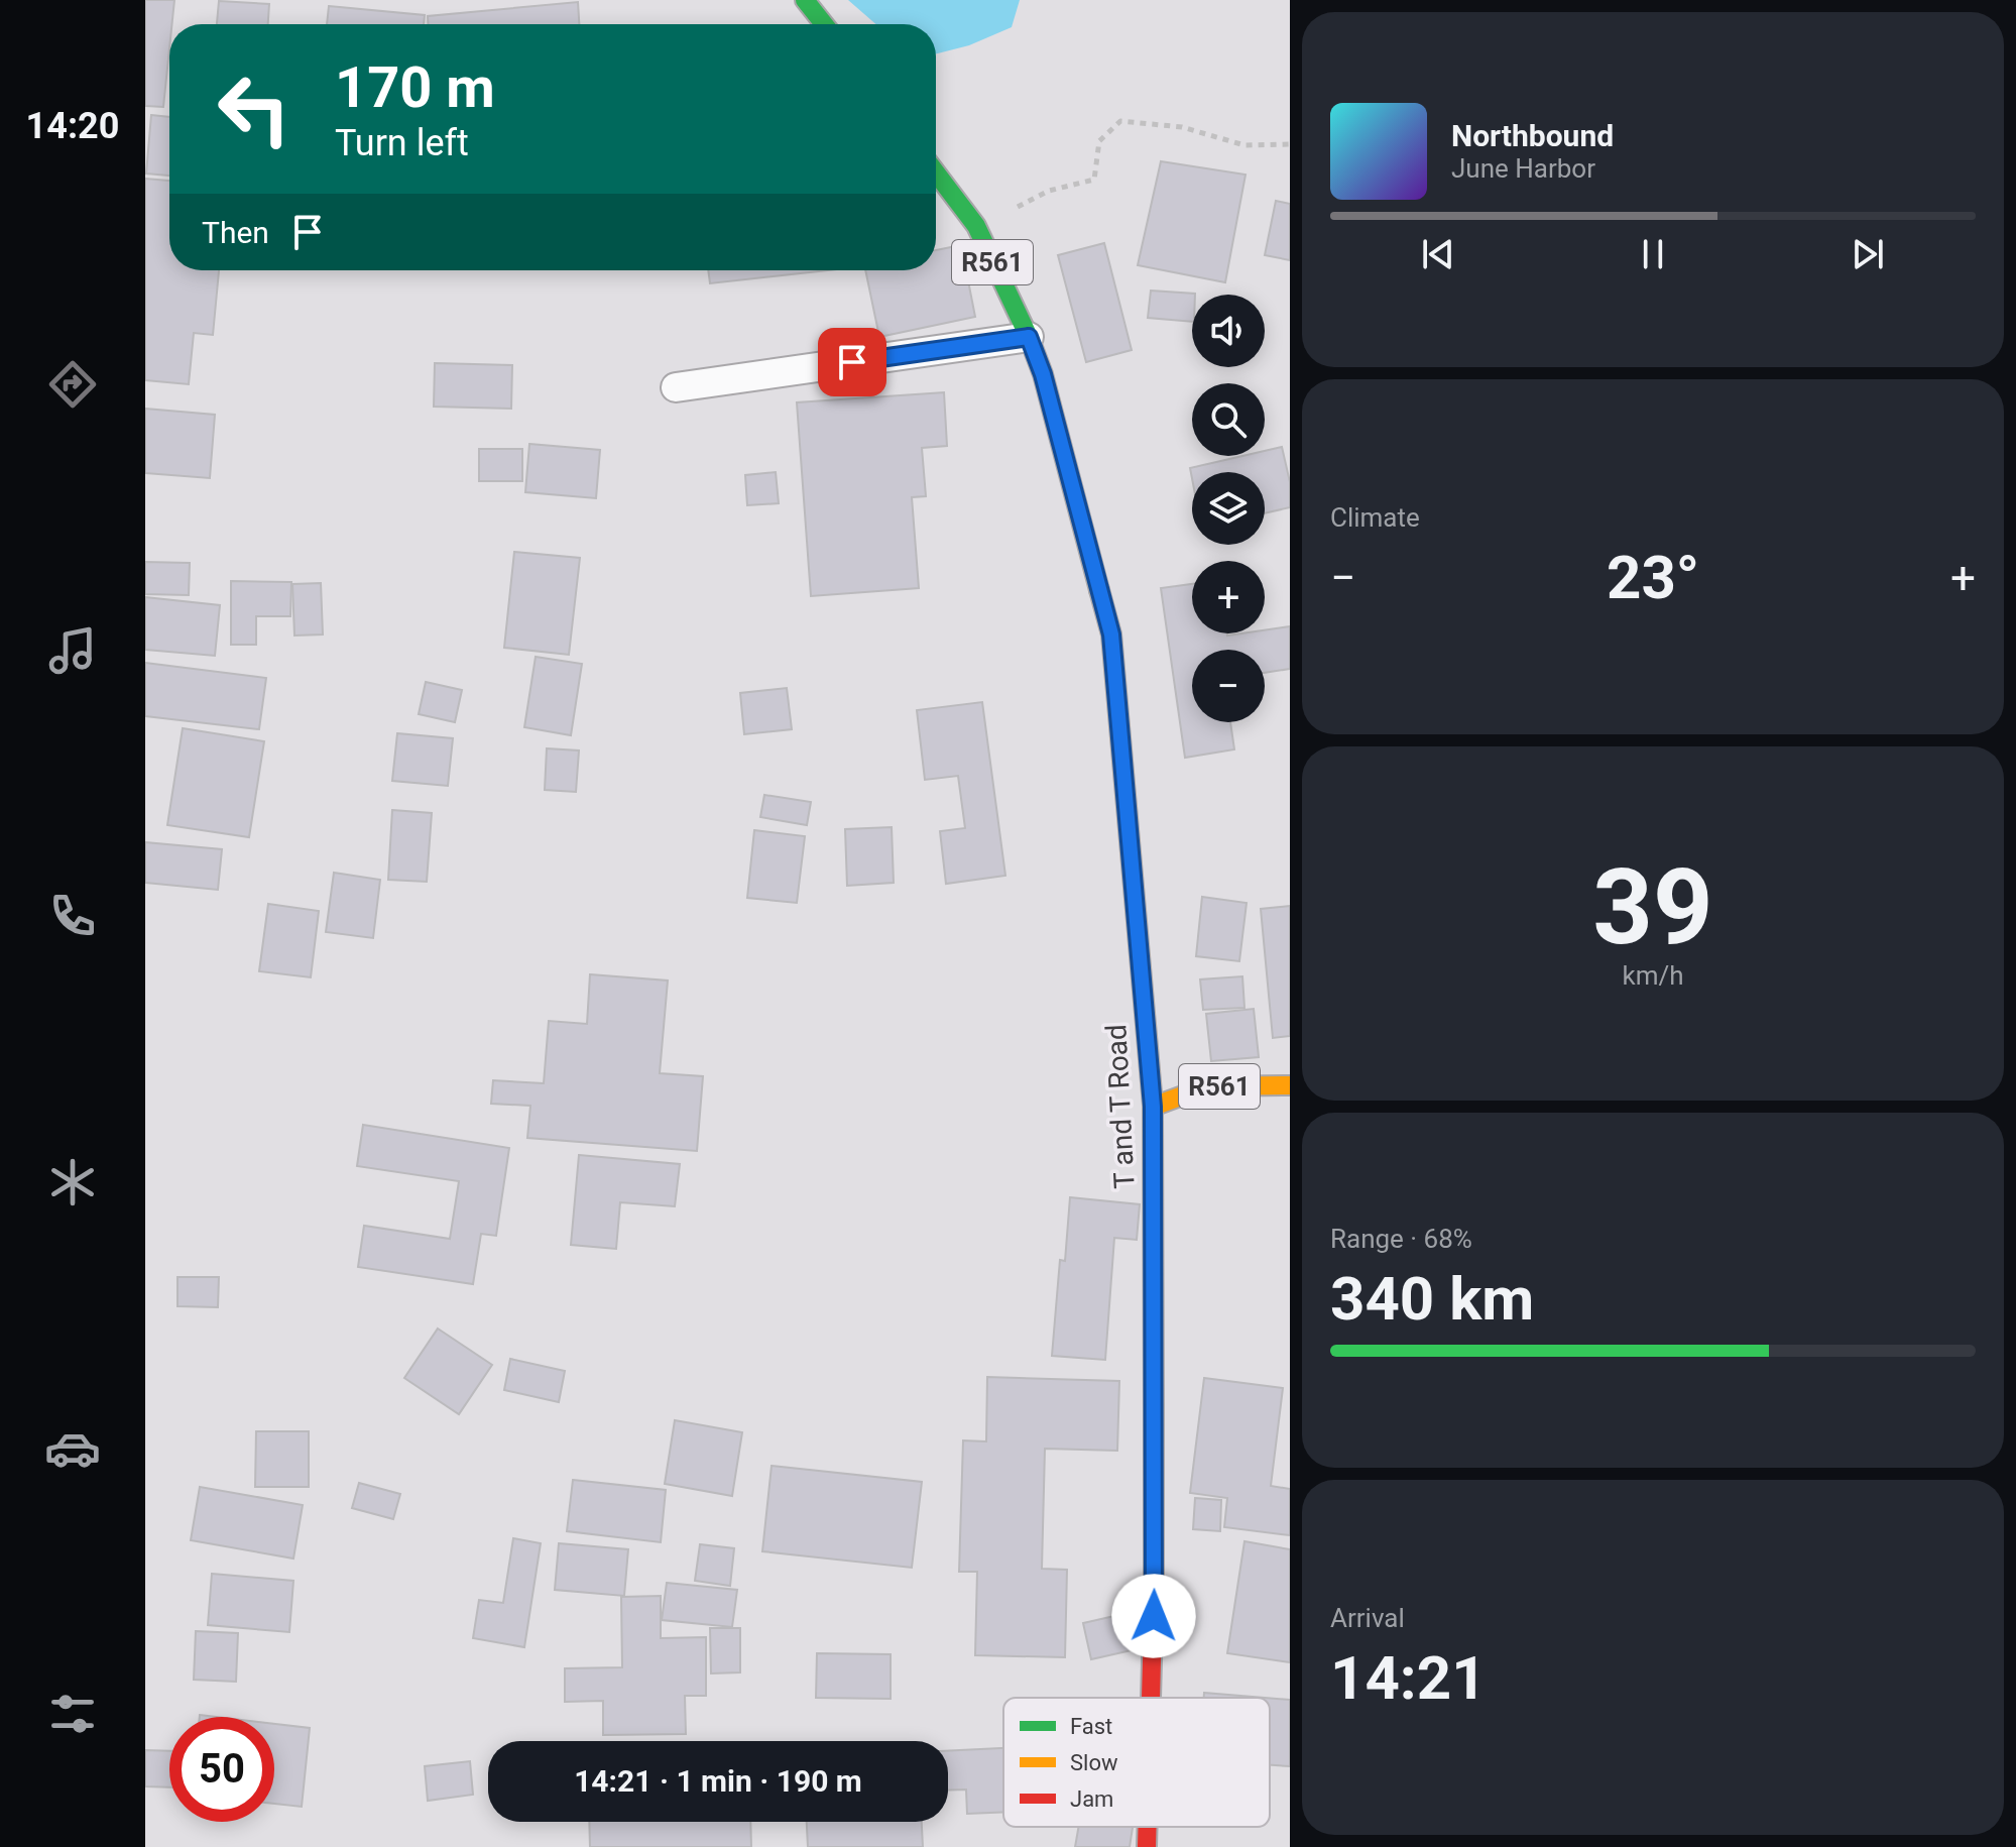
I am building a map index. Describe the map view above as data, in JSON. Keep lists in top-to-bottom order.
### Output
{
  "streets": {
    "main road": ["R561", "T and T Road"]
  },
  "crossings": [
    ["R561", "T and T Road"]
  ],
  "legend": ["Fast", "Slow", "Jam"],
  "page": {
    "tabs": "14:20",
    "turn": ["170 m", "Turn left"],
    "song": ["Northbound", "June Harbor"],
    "then": "Then",
    "map_buttons": ["+", "−"],
    "tile": [
      "Climate",
      ["39", "km/h"],
      ["Range · 68%", "340 km"],
      ["Arrival", "14:21"]
    ],
    "heat": ["−", "23°", "+"],
    "limit": "50",
    "trip": "14:21 · 1 min · 190 m"
  }
}
